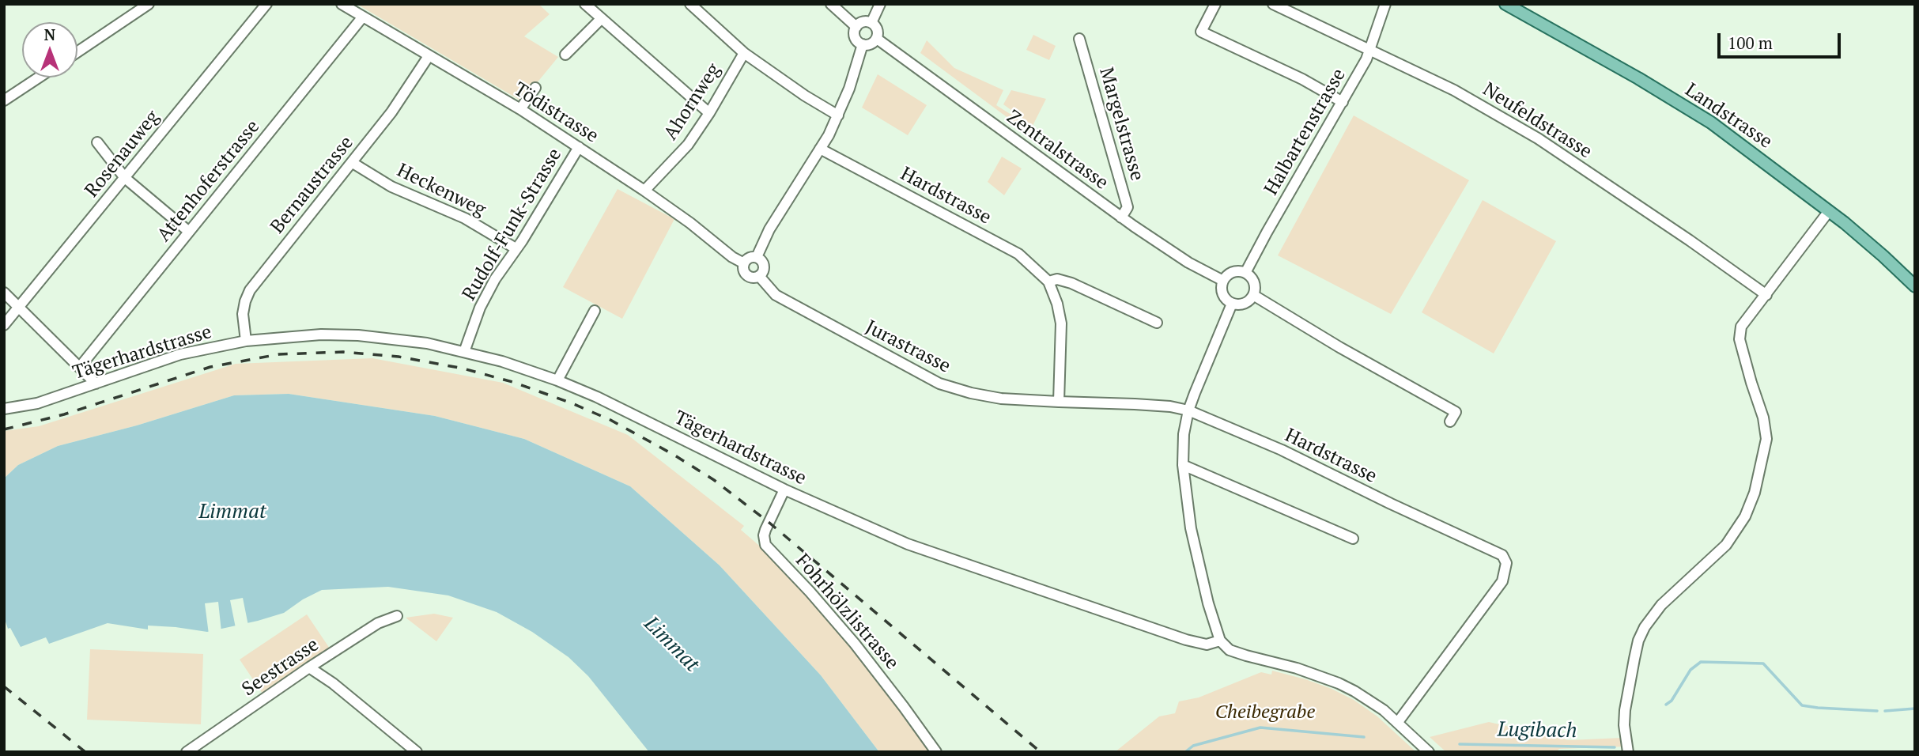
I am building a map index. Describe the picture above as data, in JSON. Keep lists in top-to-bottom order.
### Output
{
  "streets": {
    "main road": ["Landstrasse"],
    "street": [
      "Ahornweg",
      "Tödistrasse",
      "Neufeldstrasse",
      "Margelstrasse",
      "Halbartenstrasse",
      "Zentralstrasse",
      "Rosenauweg",
      "Attenhoferstrasse",
      "Bernaustrasse",
      "Heckenweg",
      "Hardstrasse",
      "Rudolf-Funk-Strasse",
      "Jurastrasse",
      "Tägerhardstrasse",
      "Fohrhölzlistrasse",
      "Seestrasse"
    ]
  },
  "crossings": [
    ["Ahornweg", "Tödistrasse"],
    ["Tödistrasse", "Attenhoferstrasse"],
    ["Tödistrasse", "Bernaustrasse"],
    ["Tödistrasse", "Rudolf-Funk-Strasse"],
    ["Tödistrasse", "Jurastrasse"],
    ["Neufeldstrasse", "Halbartenstrasse"],
    ["Margelstrasse", "Zentralstrasse"],
    ["Halbartenstrasse", "Zentralstrasse"],
    ["Bernaustrasse", "Heckenweg"],
    ["Bernaustrasse", "Tägerhardstrasse"],
    ["Heckenweg", "Rudolf-Funk-Strasse"],
    ["Hardstrasse", "Jurastrasse"],
    ["Rudolf-Funk-Strasse", "Tägerhardstrasse"],
    ["Tägerhardstrasse", "Fohrhölzlistrasse"]
  ],
  "water": ["Limmat", "Lugibach"],
  "parks": ["Cheibegrabe"],
  "scale_bar": "100 m",
  "north": "top"
}
